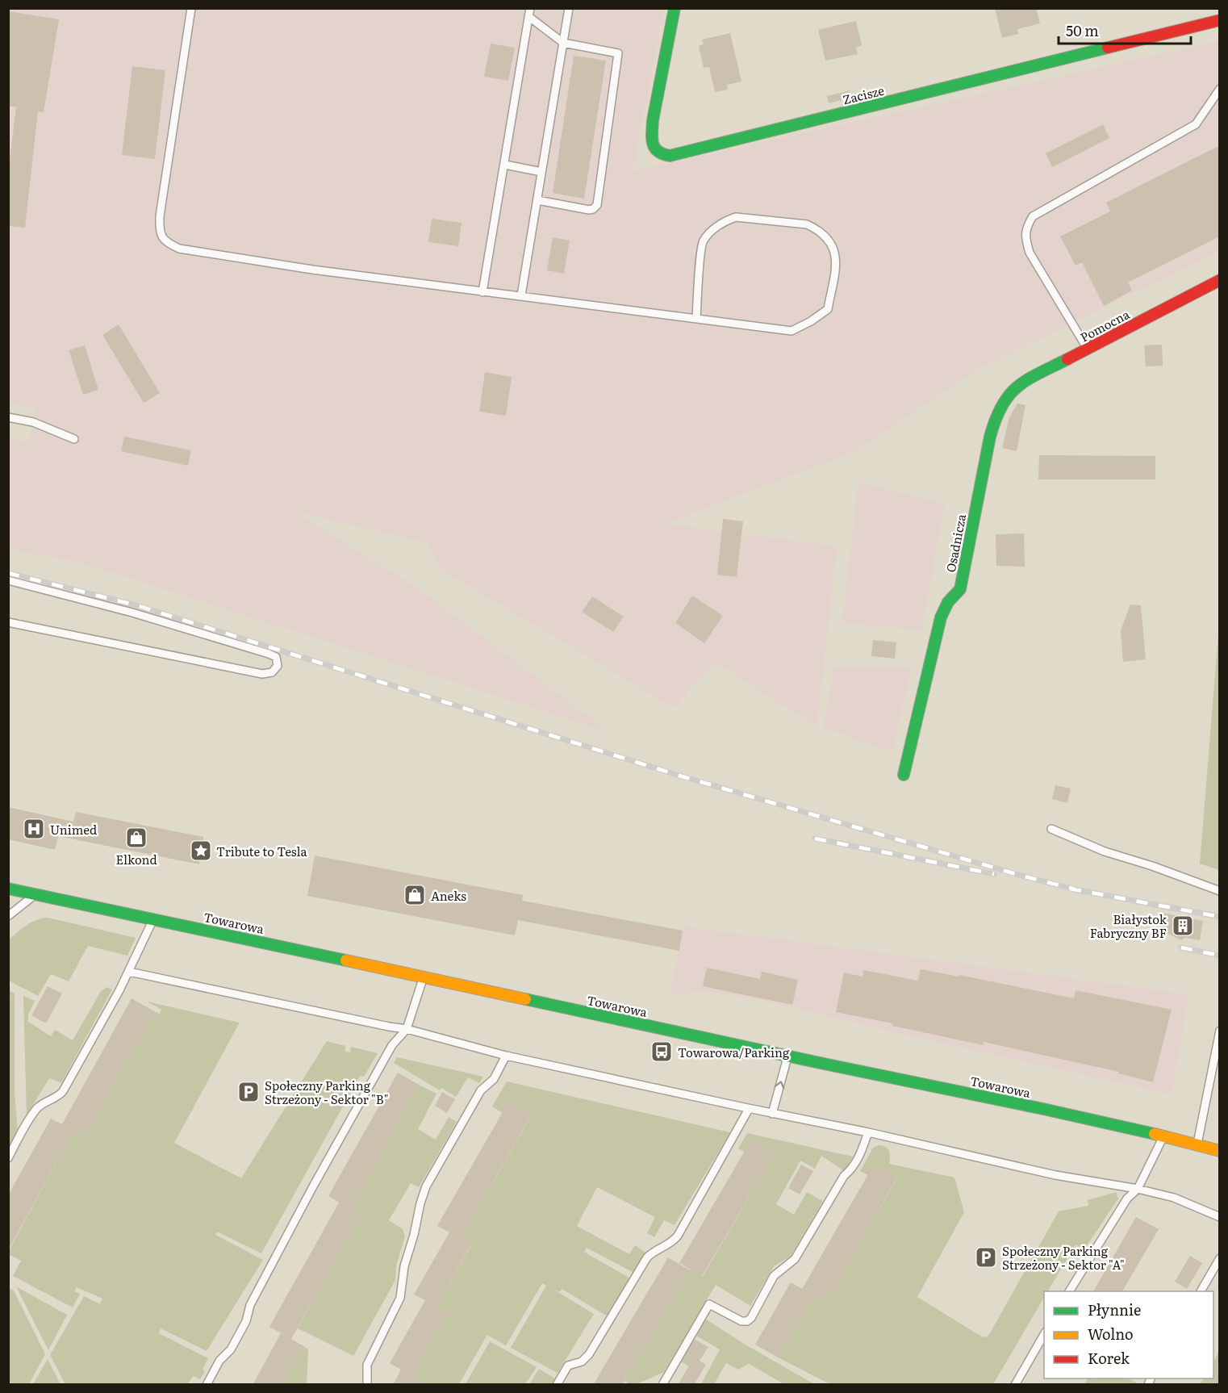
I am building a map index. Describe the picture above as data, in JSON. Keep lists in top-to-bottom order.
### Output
{
  "streets": {
    "street": [
      "Zacisze",
      "Pomocna",
      "Osadnicza",
      "Towarowa"
    ]
  },
  "crossings": [
    ["Pomocna", "Osadnicza"]
  ],
  "places": {
    "hospital": ["Unimed"],
    "shop": ["Elkond", "Aneks"],
    "place": ["Tribute to Tesla"],
    "building": ["Białystok Fabryczny BF"],
    "bus stop": ["Towarowa/Parking"],
    "parking": ["Społeczny Parking Strzeżony - Sektor \"B\"", "Społeczny Parking Strzeżony - Sektor \"A\""]
  },
  "legend": ["Płynnie", "Wolno", "Korek"],
  "scale_bar": "50 m"
}
